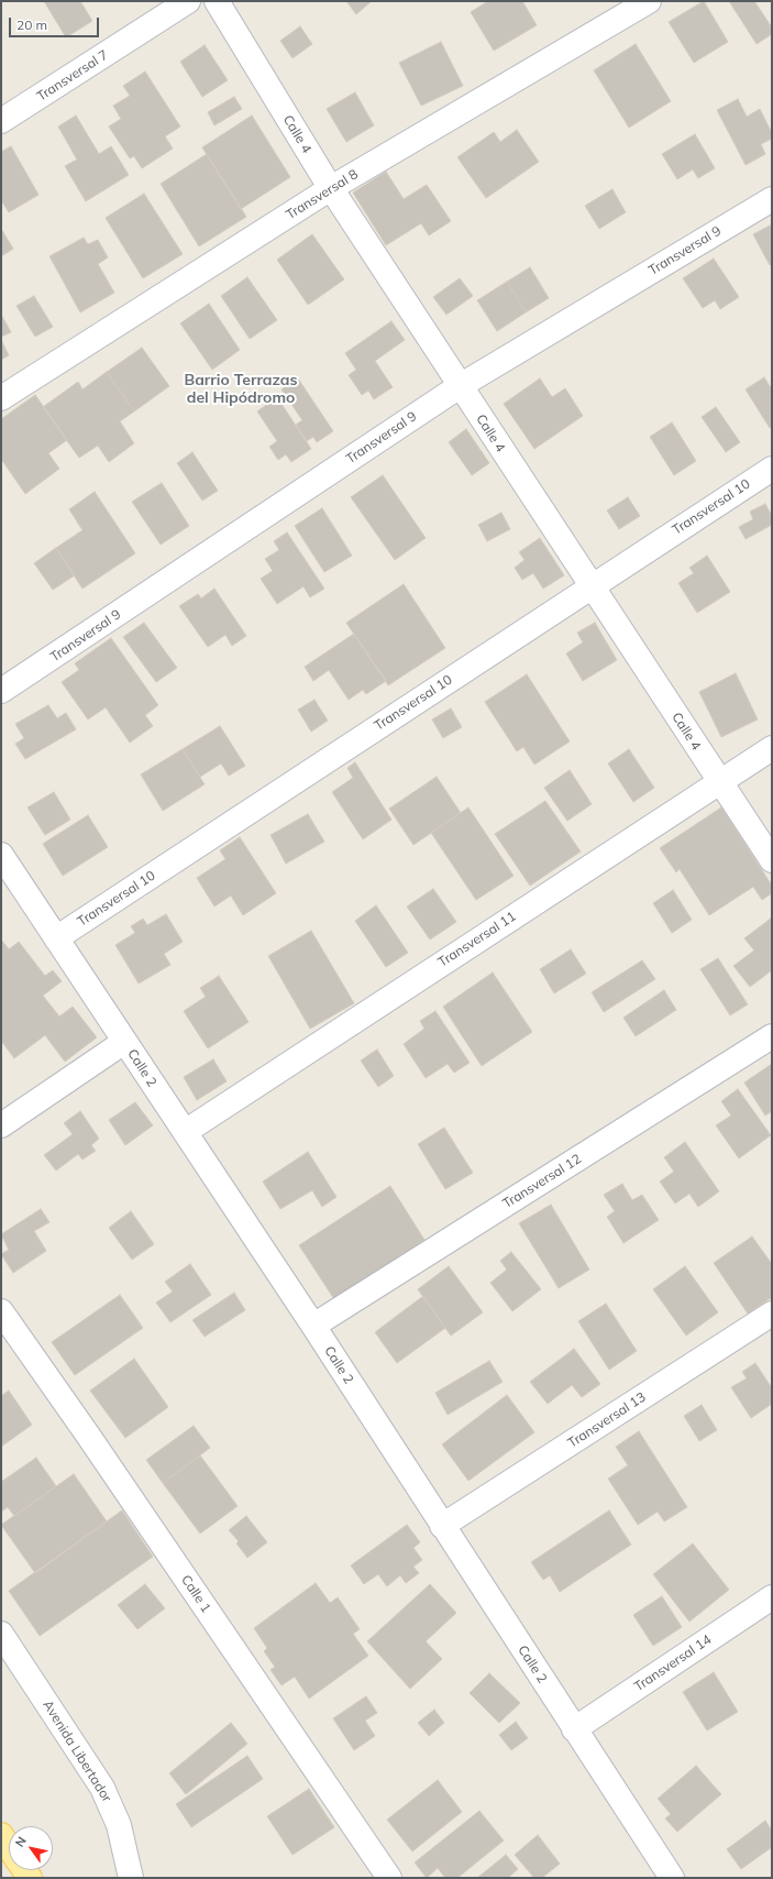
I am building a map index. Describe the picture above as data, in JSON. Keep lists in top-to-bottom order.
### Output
{
  "streets": {
    "street": [
      "Transversal 7",
      "Calle 4",
      "Transversal 8",
      "Transversal 9",
      "Transversal 10",
      "Transversal 11",
      "Calle 2",
      "Transversal 12",
      "Transversal 13",
      "Calle 1",
      "Transversal 14",
      "Avenida Libertador"
    ]
  },
  "crossings": [
    ["Calle 4", "Transversal 8"],
    ["Calle 4", "Transversal 9"],
    ["Calle 4", "Transversal 10"],
    ["Calle 4", "Transversal 11"],
    ["Transversal 10", "Calle 2"],
    ["Transversal 11", "Calle 2"],
    ["Calle 2", "Transversal 12"],
    ["Calle 2", "Transversal 13"],
    ["Calle 2", "Transversal 14"]
  ],
  "districts": ["Barrio Terrazas del Hipódromo"],
  "scale_bar": "20 m",
  "north": "top left"
}
